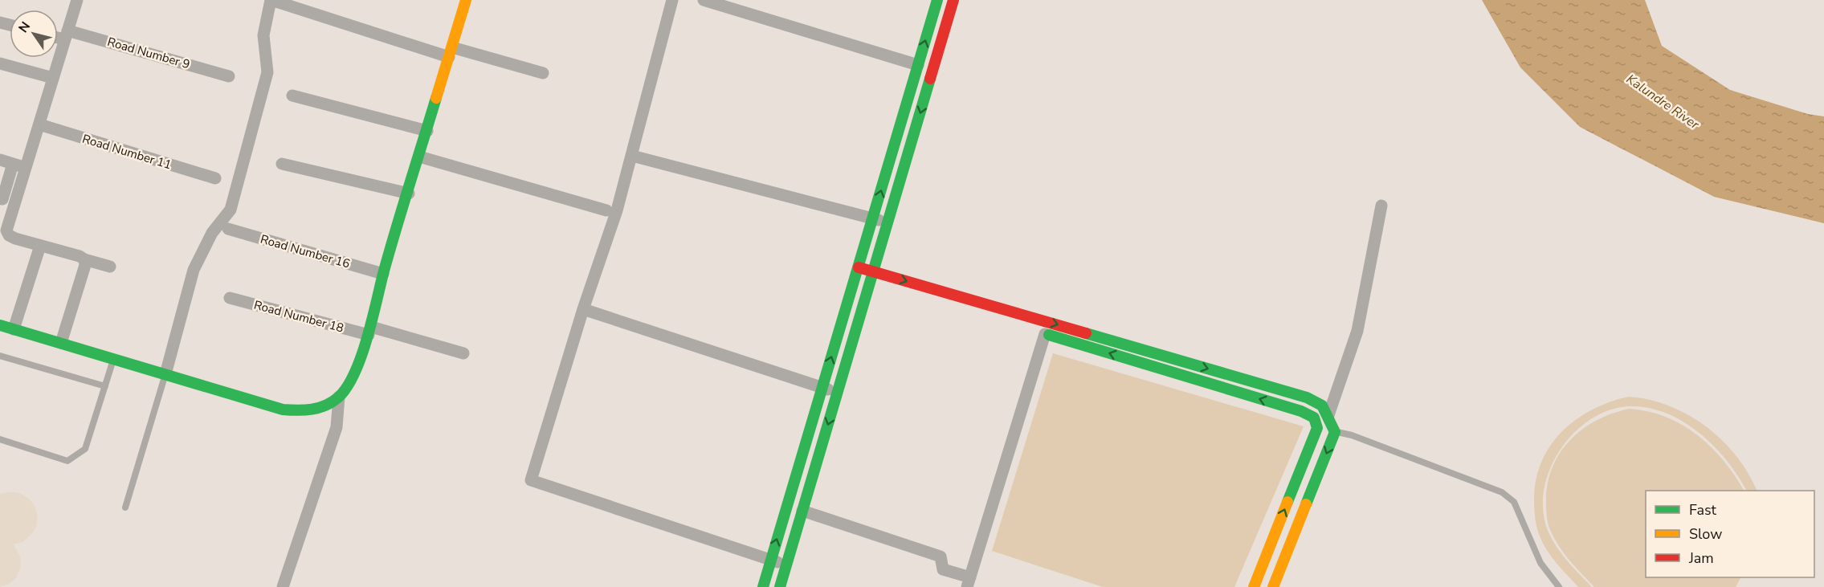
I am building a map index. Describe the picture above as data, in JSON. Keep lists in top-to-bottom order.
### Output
{
  "streets": {
    "street": [
      "Road Number 9",
      "Road Number 11",
      "Road Number 16",
      "Road Number 18"
    ]
  },
  "water": ["Kalundre River"],
  "legend": ["Fast", "Slow", "Jam"],
  "north": "top left"
}
